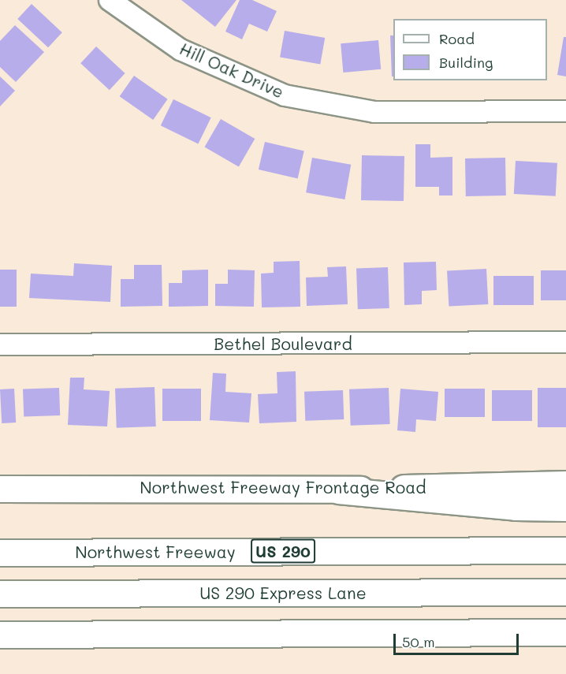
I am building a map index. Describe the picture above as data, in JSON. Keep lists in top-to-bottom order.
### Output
{
  "streets": {
    "main road": [
      "Northwest Freeway Frontage Road",
      "US 290",
      "Northwest Freeway",
      "US 290 Express Lane"
    ],
    "street": ["Hill Oak Drive", "Bethel Boulevard"]
  },
  "legend": ["Road", "Building"],
  "scale_bar": "50 m"
}
